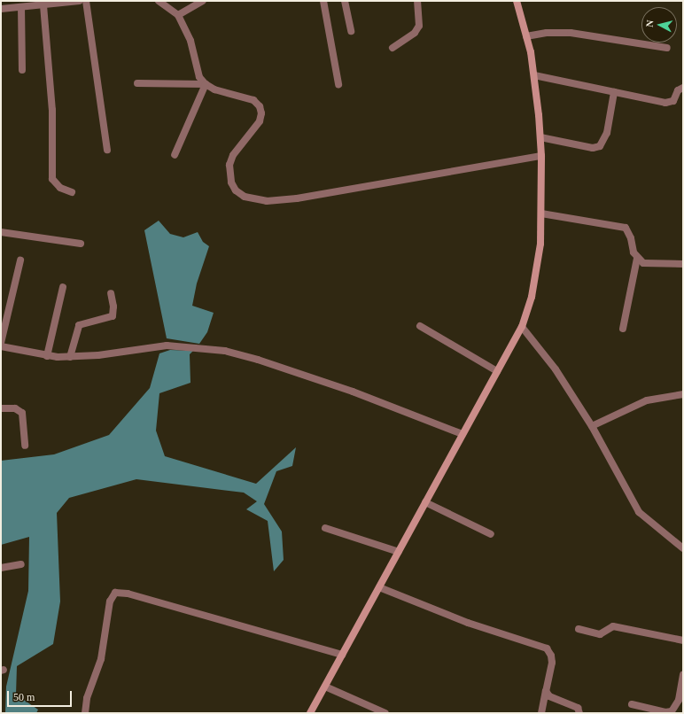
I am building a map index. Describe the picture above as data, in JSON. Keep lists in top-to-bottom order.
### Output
{
  "scale_bar": "50 m",
  "north": "left"
}
